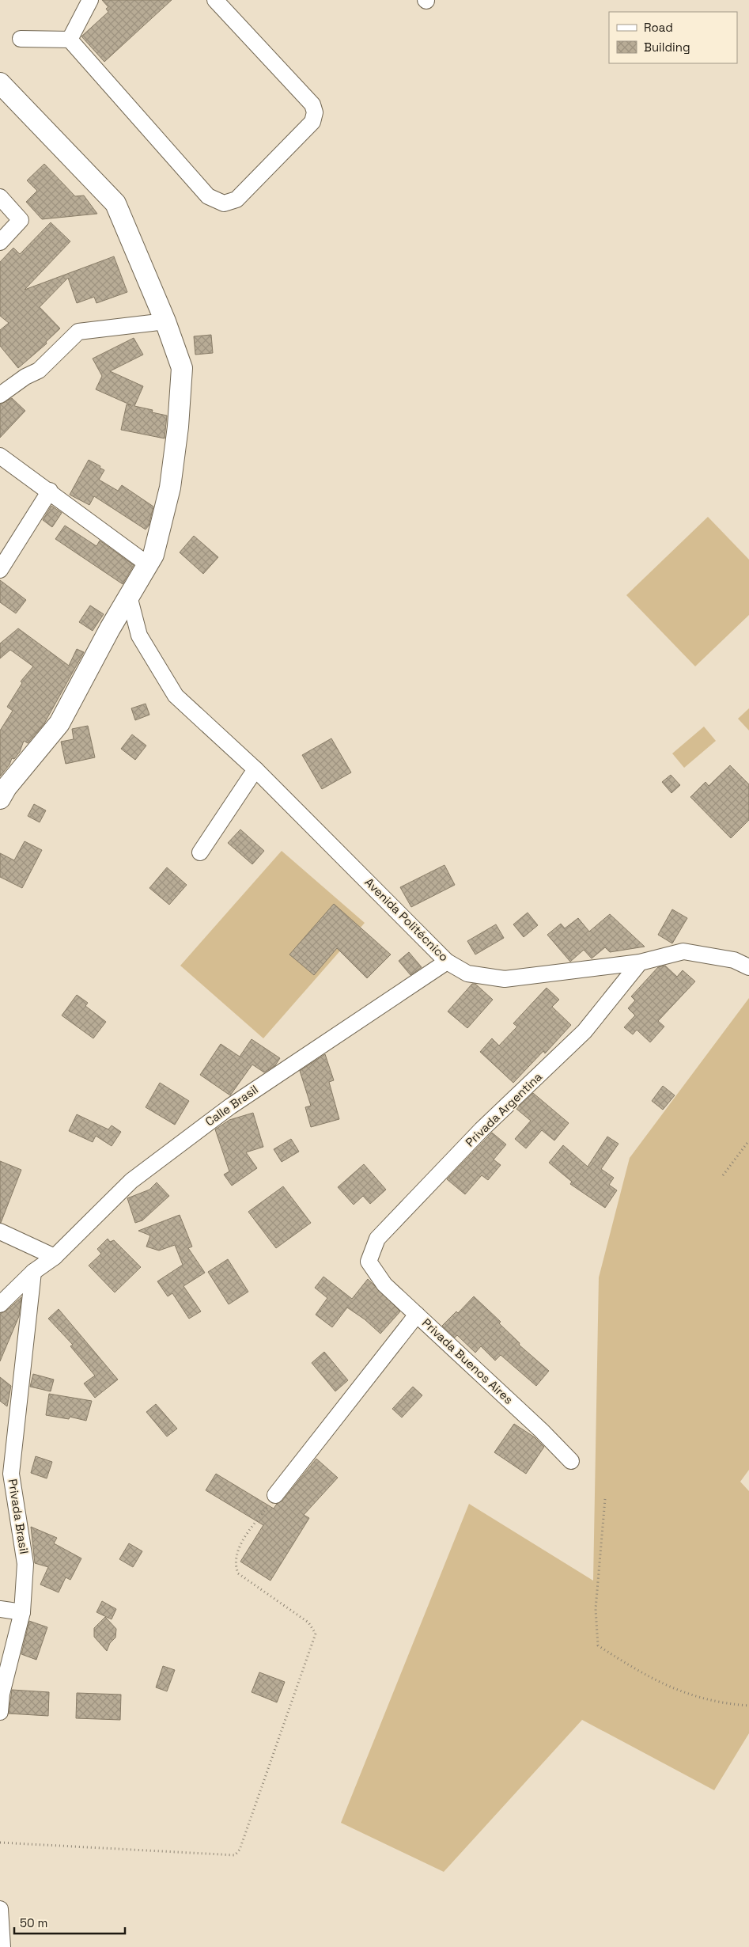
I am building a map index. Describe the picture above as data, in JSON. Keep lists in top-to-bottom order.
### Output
{
  "streets": {
    "street": [
      "Avenida Politécnico",
      "Calle Brasil",
      "Privada Argentina",
      "Privada Buenos Aires",
      "Privada Brasil"
    ]
  },
  "crossings": [
    ["Avenida Politécnico", "Calle Brasil"],
    ["Avenida Politécnico", "Privada Argentina"],
    ["Calle Brasil", "Privada Brasil"],
    ["Privada Argentina", "Privada Buenos Aires"]
  ],
  "legend": ["Road", "Building"],
  "scale_bar": "50 m"
}
